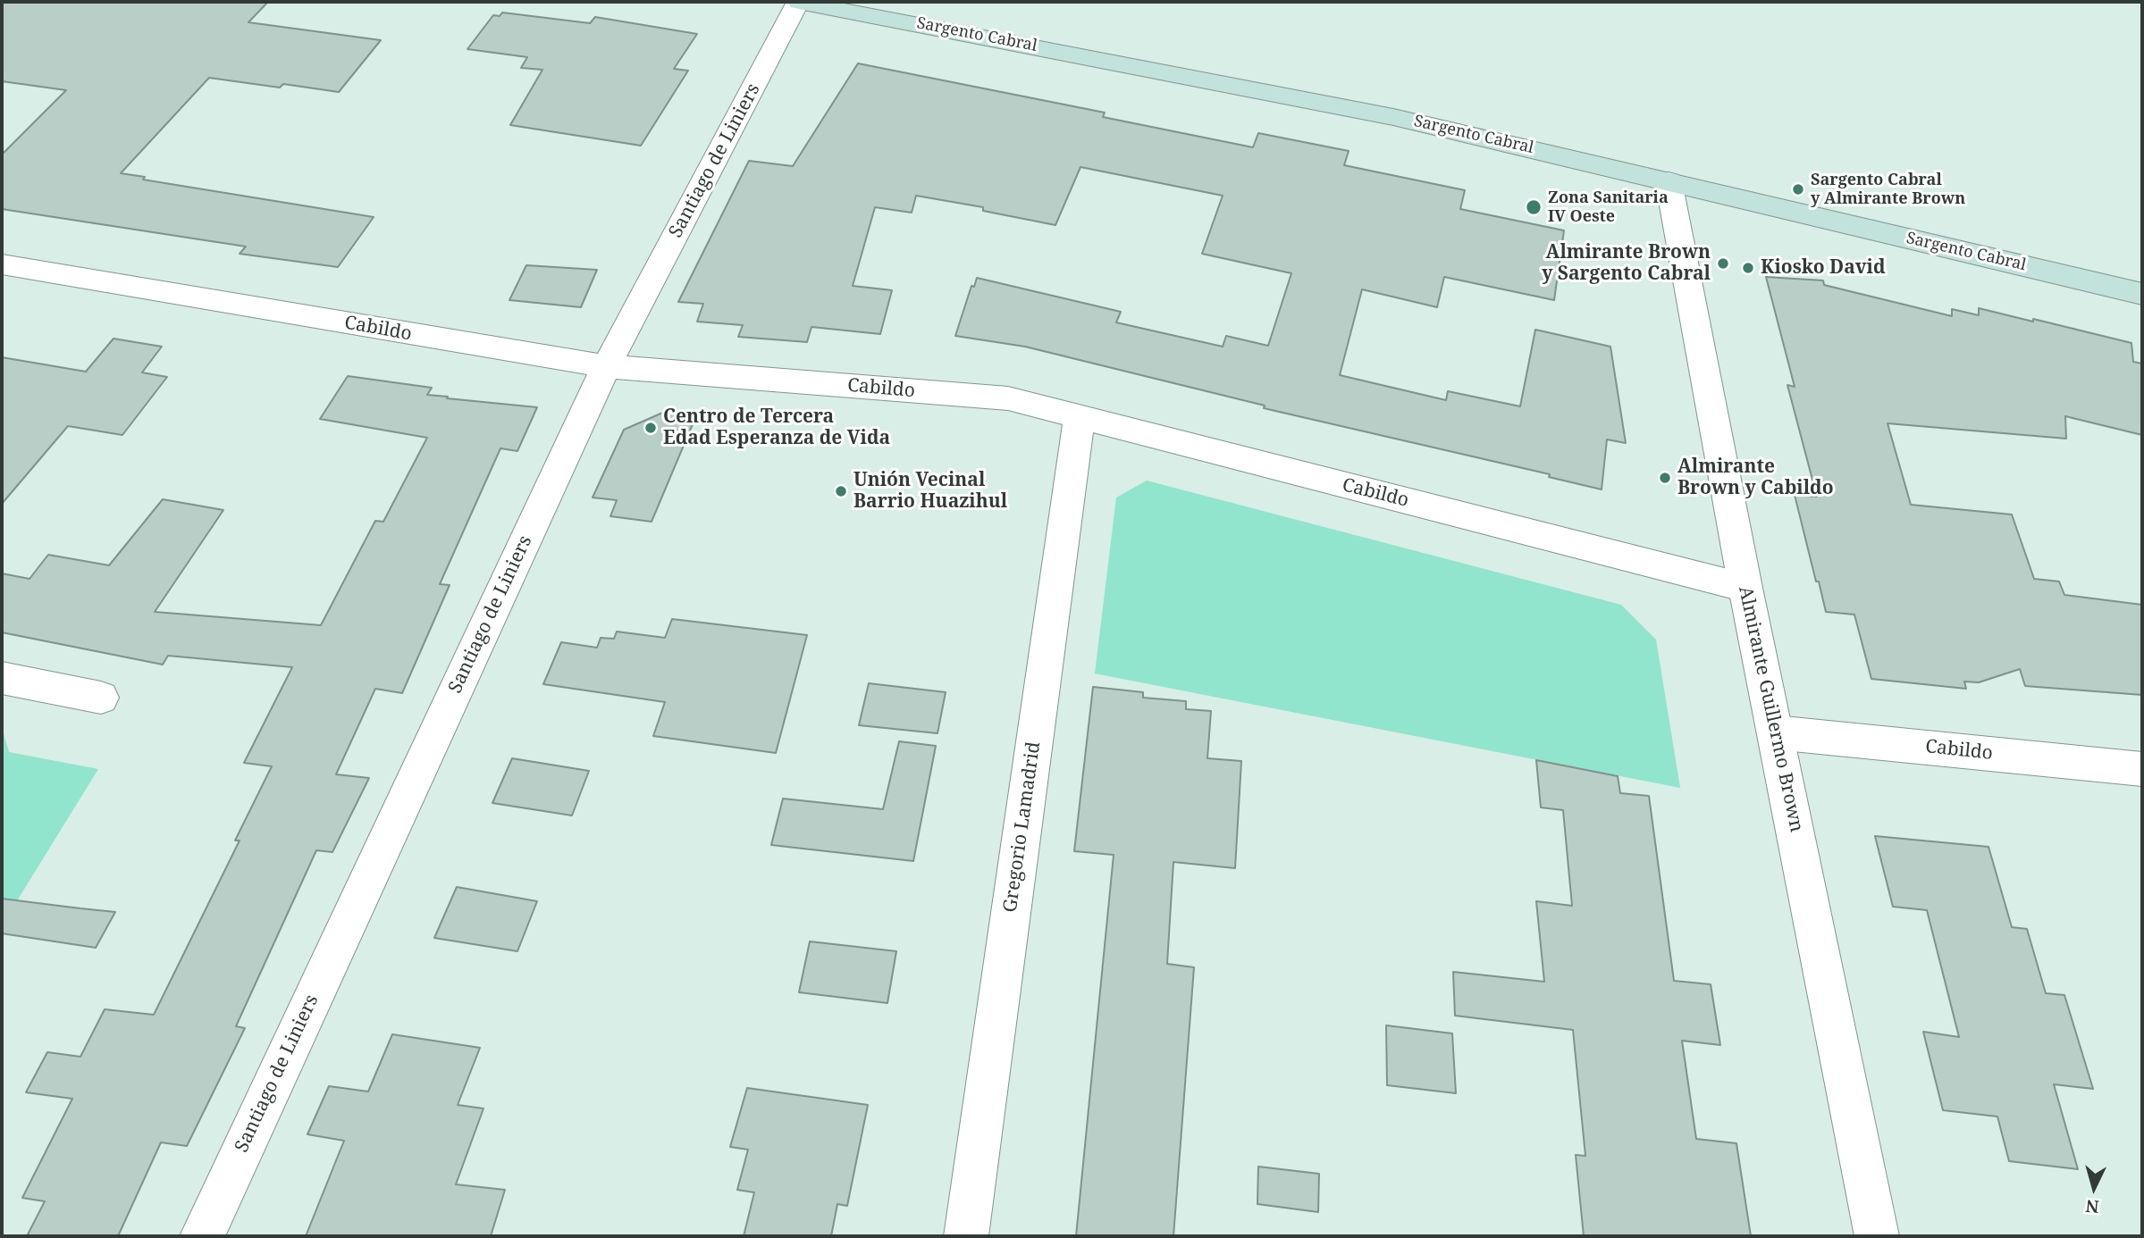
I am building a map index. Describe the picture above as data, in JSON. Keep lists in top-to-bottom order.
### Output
{
  "streets": {
    "main road": ["Sargento Cabral"],
    "street": [
      "Santiago de Liniers",
      "Cabildo",
      "Almirante Guillermo Brown",
      "Gregorio Lamadrid"
    ]
  },
  "crossings": [
    ["Sargento Cabral", "Santiago de Liniers"],
    ["Sargento Cabral", "Almirante Guillermo Brown"],
    ["Santiago de Liniers", "Cabildo"],
    ["Cabildo", "Almirante Guillermo Brown"],
    ["Cabildo", "Gregorio Lamadrid"]
  ],
  "places": [
    "Sargento Cabral y Almirante Brown",
    "Zona Sanitaria IV Oeste",
    "Almirante Brown y Sargento Cabral",
    "Kiosko David",
    "Centro de Tercera Edad Esperanza de Vida",
    "Almirante Brown y Cabildo",
    "Unión Vecinal Barrio Huazihul"
  ],
  "north": "bottom"
}
